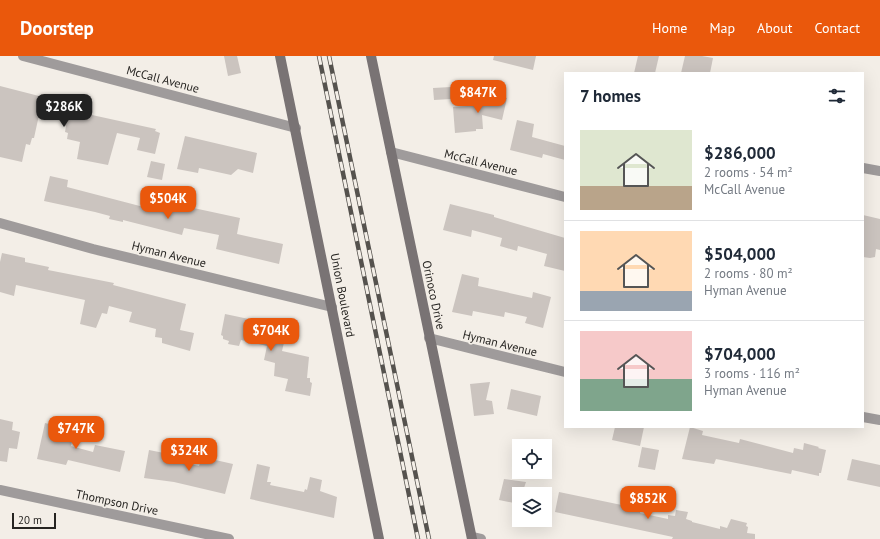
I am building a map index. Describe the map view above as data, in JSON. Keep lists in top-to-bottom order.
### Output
{
  "streets": {
    "main road": ["Union Boulevard", "Orinoco Drive"],
    "street": ["McCall Avenue", "Hyman Avenue", "Thompson Drive"]
  },
  "crossings": [
    ["McCall Avenue", "Union Boulevard"],
    ["McCall Avenue", "Orinoco Drive"],
    ["Hyman Avenue", "Union Boulevard"],
    ["Hyman Avenue", "Orinoco Drive"]
  ],
  "scale_bar": "20 m",
  "page": {
    "header": "Doorstep",
    "nav": [
      "Home",
      "Map",
      "About",
      "Contact"
    ],
    "heading": "7 homes",
    "price": [
      "$847K",
      "$286K",
      "$504K",
      "$704K",
      "$747K",
      "$324K",
      "$852K"
    ],
    "list": [
      {
        "name": "$286,000",
        "note": "2 rooms · 54 m² · McCall Avenue"
      },
      {
        "name": "$504,000",
        "note": "2 rooms · 80 m² · Hyman Avenue"
      },
      {
        "name": "$704,000",
        "note": "3 rooms · 116 m² · Hyman Avenue"
      }
    ],
    "scale": "20 m"
  }
}
